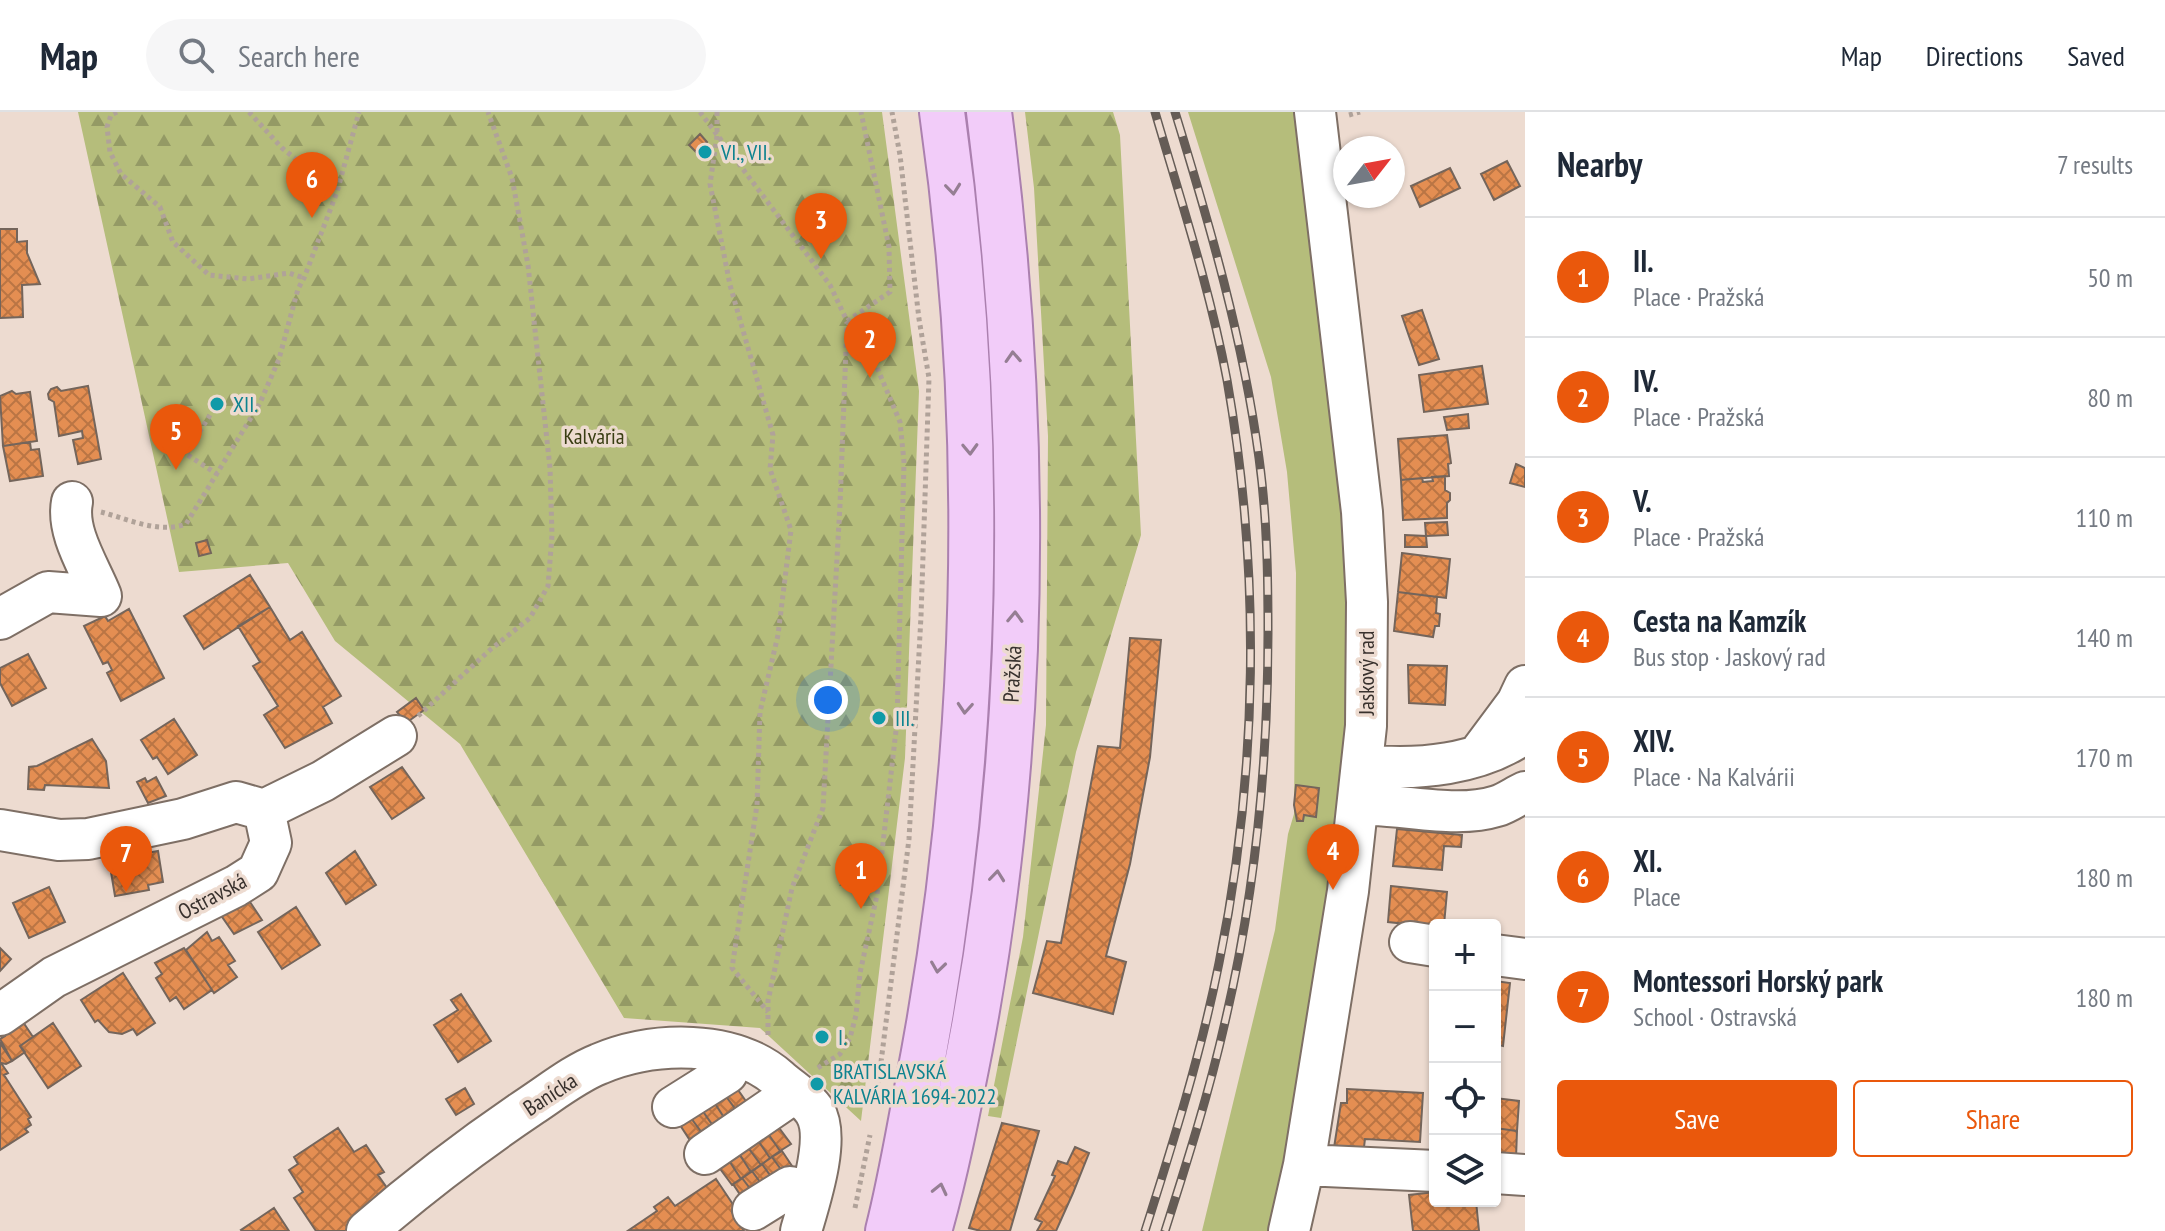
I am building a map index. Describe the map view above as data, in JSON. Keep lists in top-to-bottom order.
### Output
{
  "streets": {
    "main road": ["Pražská"],
    "street": ["Jaskový rad", "Ostravská", "Banícka"]
  },
  "parks": ["Kalvária"],
  "places": [
    "VI., VII.",
    "XII.",
    "III.",
    "I.",
    "BRATISLAVSKÁ KALVÁRIA 1694-2022"
  ],
  "north": "top right",
  "page": {
    "header": "Map",
    "search": "Search here",
    "nav": ["Map", "Directions", "Saved"],
    "heading": ["Nearby", "7 results"],
    "pins": [
      "6",
      "3",
      "2",
      "5",
      "4",
      "7",
      "1"
    ],
    "list": [
      {
        "mark": "1",
        "name": "II.",
        "note": "Place · Pražská",
        "value": "50 m"
      },
      {
        "mark": "2",
        "name": "IV.",
        "note": "Place · Pražská",
        "value": "80 m"
      },
      {
        "mark": "3",
        "name": "V.",
        "note": "Place · Pražská",
        "value": "110 m"
      },
      {
        "mark": "4",
        "name": "Cesta na Kamzík",
        "note": "Bus stop · Jaskový rad",
        "value": "140 m"
      },
      {
        "mark": "5",
        "name": "XIV.",
        "note": "Place · Na Kalvárii",
        "value": "170 m"
      },
      {
        "mark": "6",
        "name": "XI.",
        "note": "Place",
        "value": "180 m"
      },
      {
        "mark": "7",
        "name": "Montessori Horský park",
        "note": "School · Ostravská",
        "value": "180 m"
      }
    ],
    "map_buttons": ["+", "−"],
    "buttons": ["Save", "Share"]
  }
}
